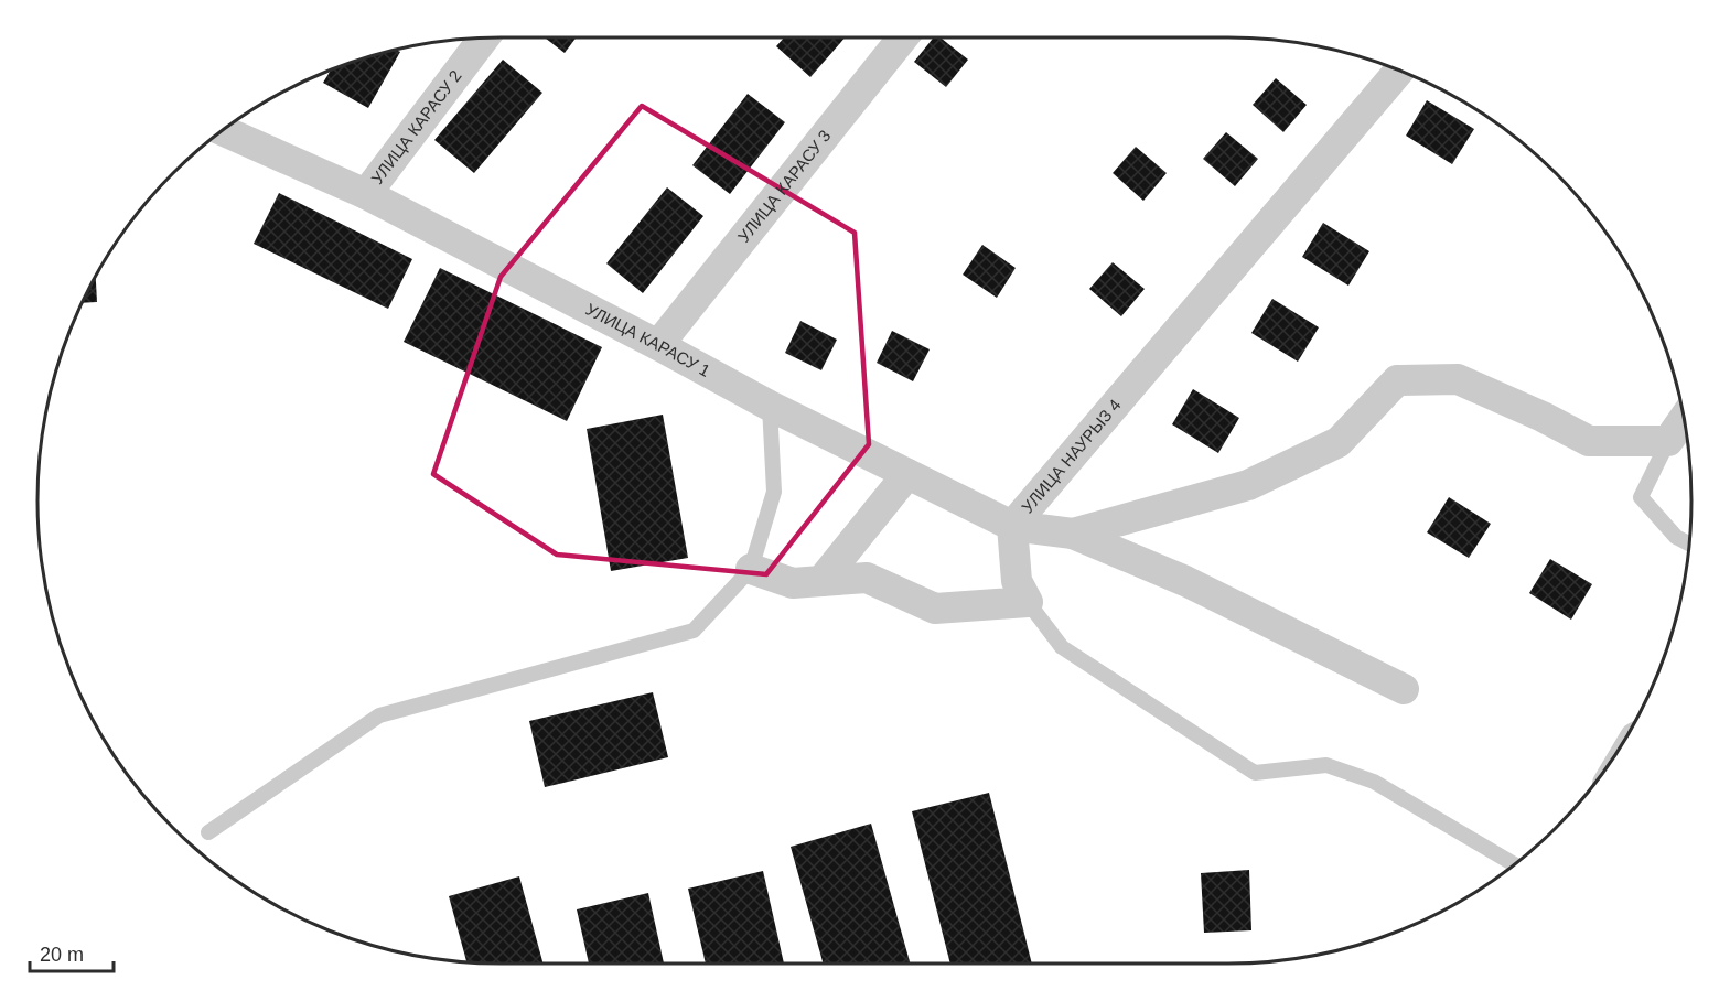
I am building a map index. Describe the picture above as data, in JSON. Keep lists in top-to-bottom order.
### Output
{
  "streets": {
    "street": [
      "УЛИЦА КАРАСУ 2",
      "УЛИЦА КАРАСУ 3",
      "УЛИЦА КАРАСУ 1",
      "УЛИЦА НАУРЫЗ 4"
    ]
  },
  "crossings": [
    ["УЛИЦА КАРАСУ 2", "УЛИЦА КАРАСУ 1"],
    ["УЛИЦА КАРАСУ 3", "УЛИЦА КАРАСУ 1"],
    ["УЛИЦА КАРАСУ 1", "УЛИЦА НАУРЫЗ 4"]
  ],
  "scale_bar": "20 m"
}
